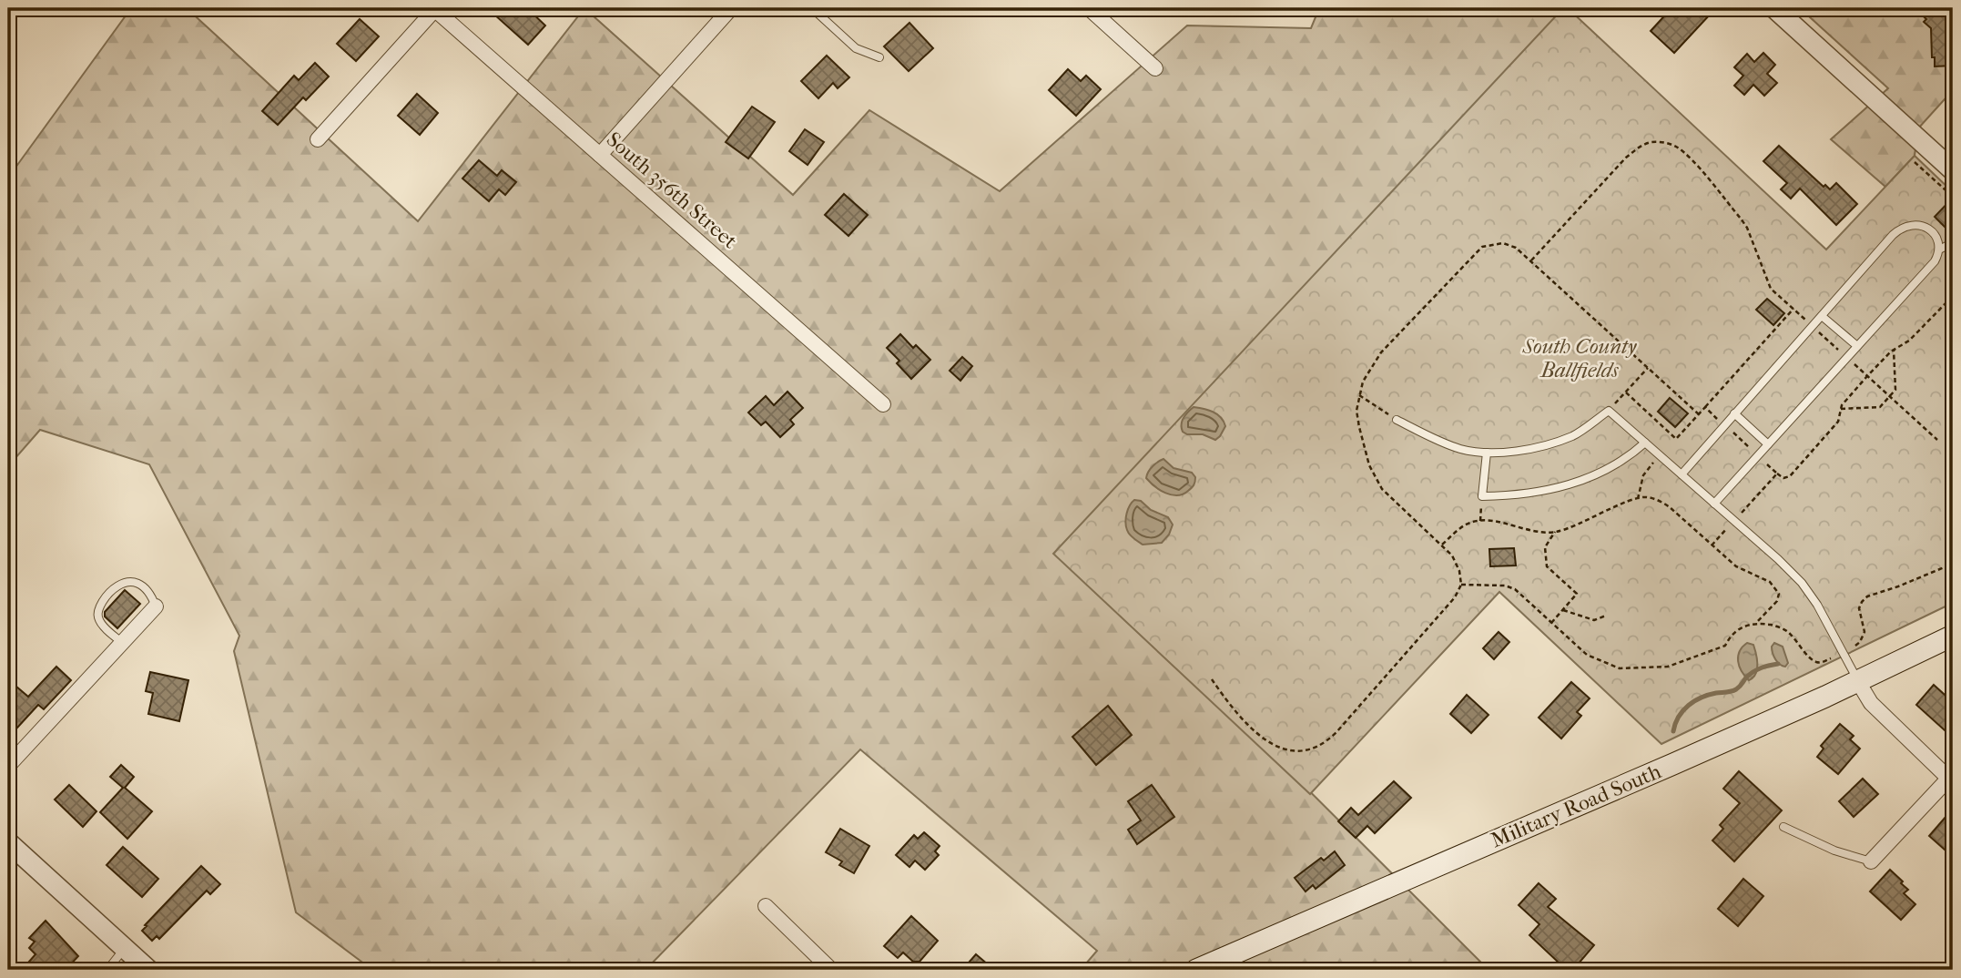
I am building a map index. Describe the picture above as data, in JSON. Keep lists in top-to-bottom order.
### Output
{
  "streets": {
    "main road": ["Military Road South"],
    "street": ["South 356th Street"]
  },
  "parks": ["South County Ballfields"]
}
